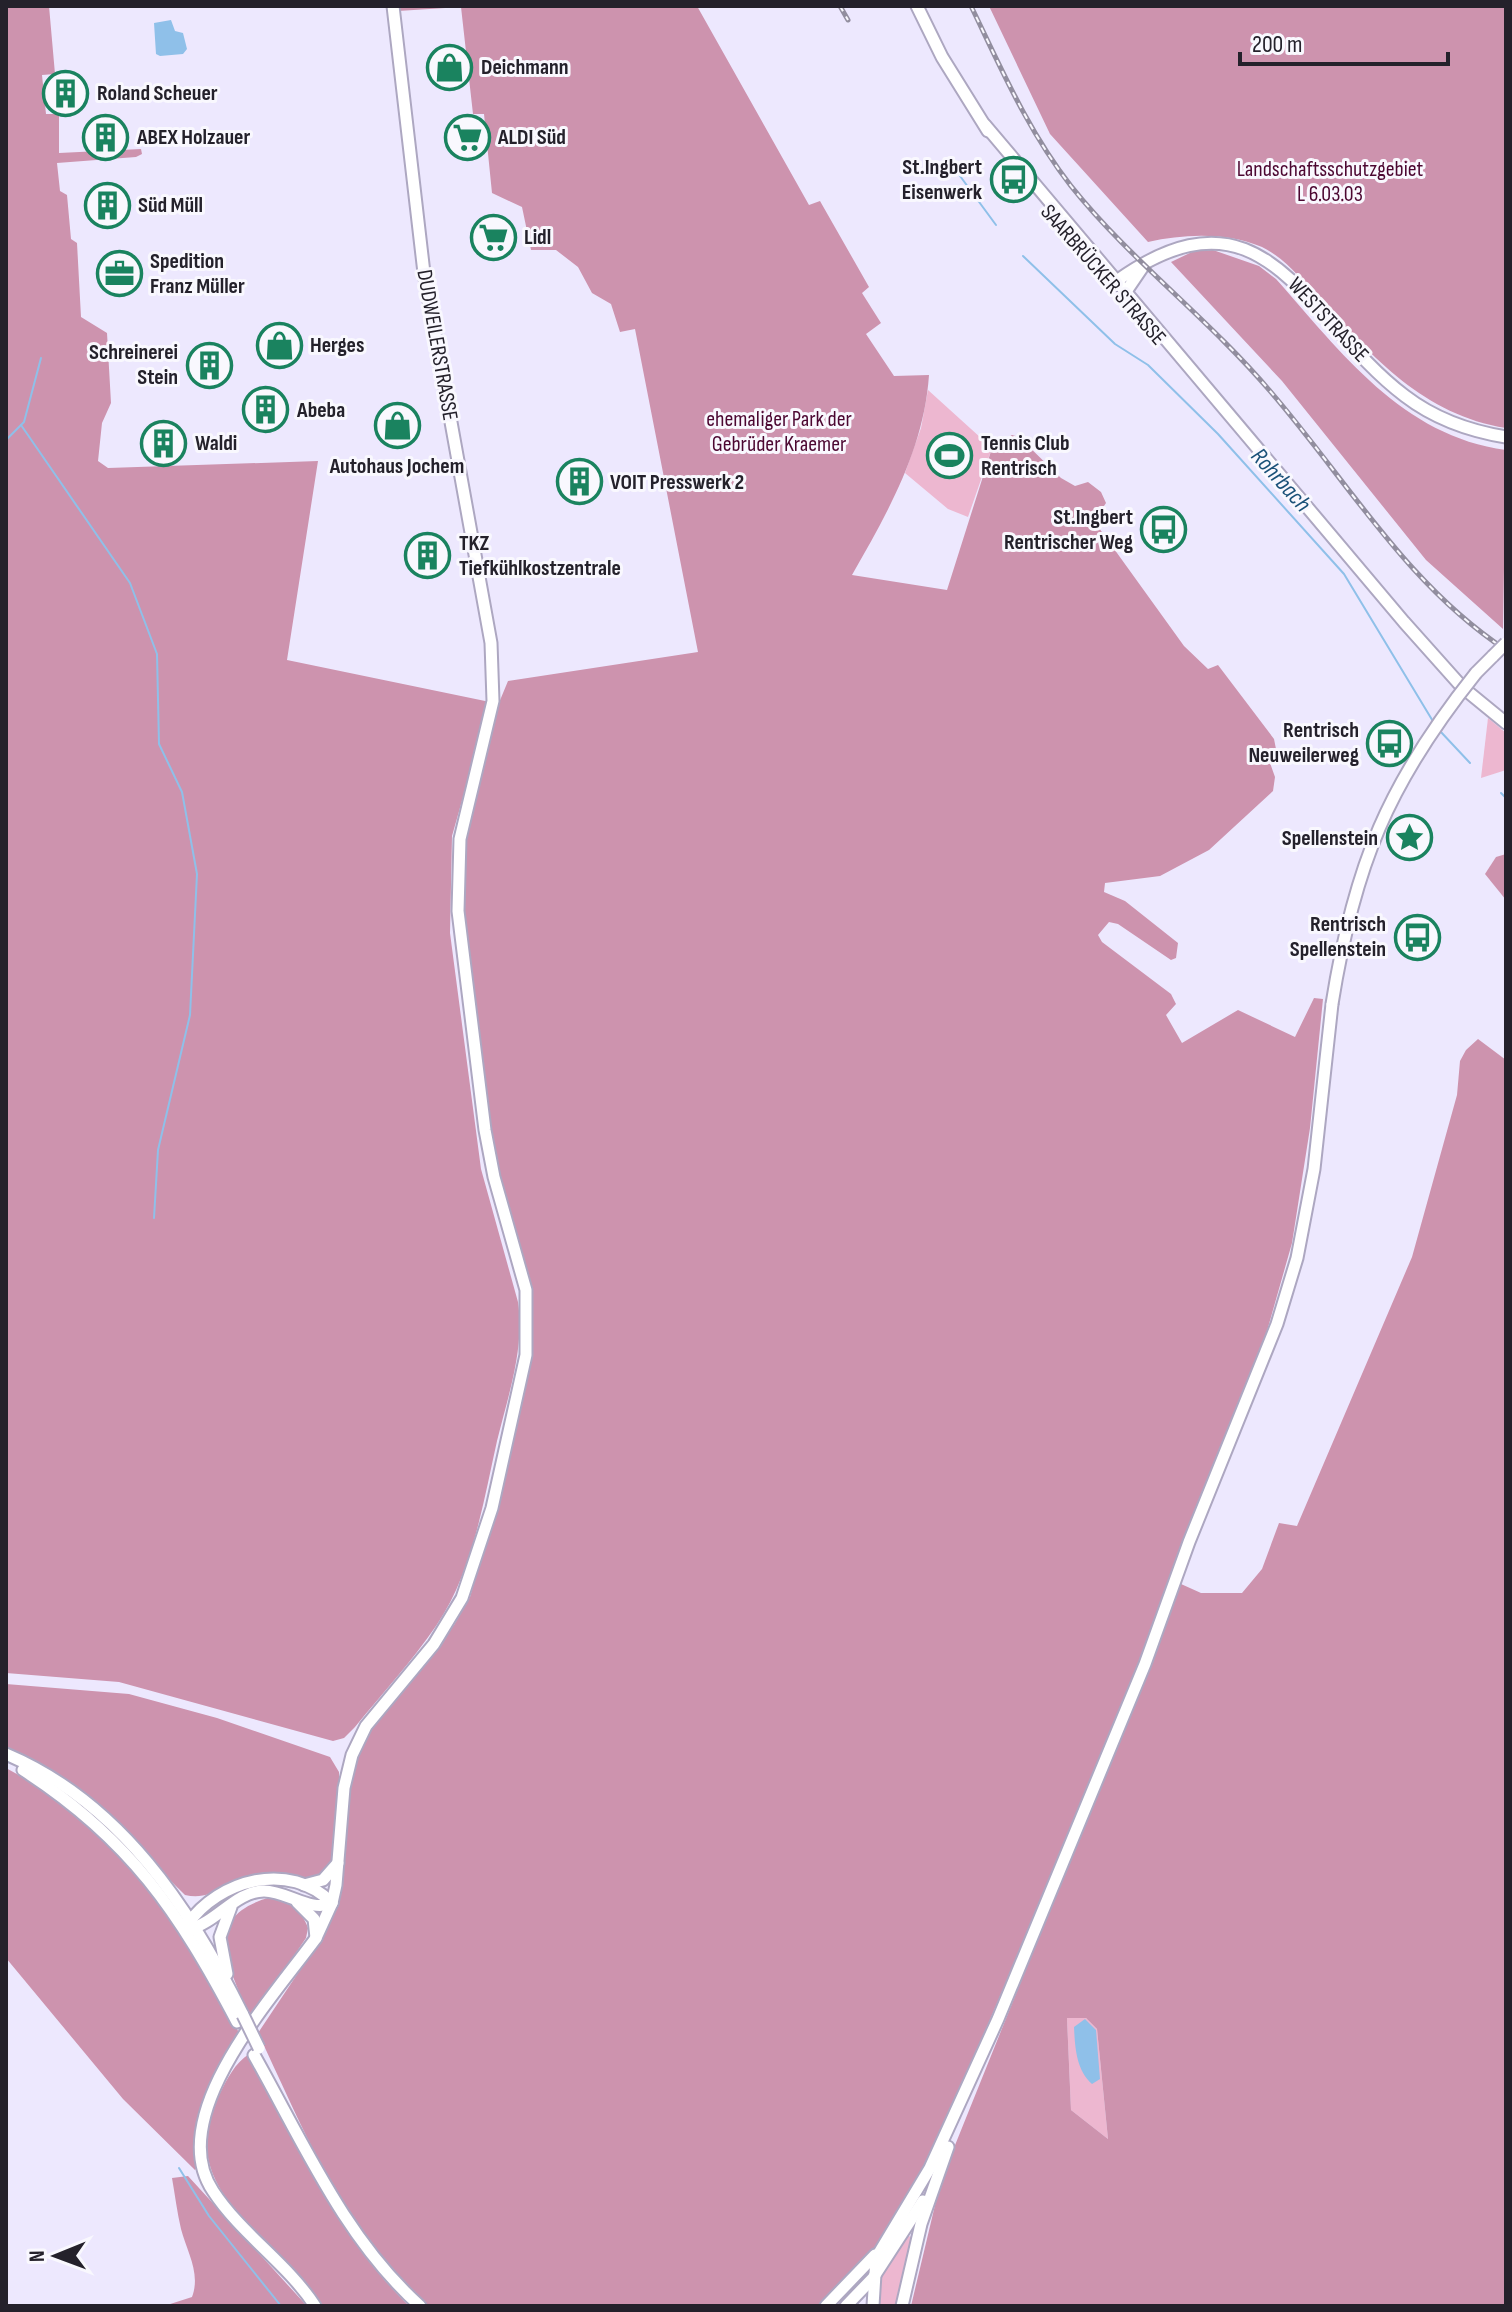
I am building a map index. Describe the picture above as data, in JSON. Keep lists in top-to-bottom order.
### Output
{
  "streets": {
    "main road": ["SAARBRÜCKER STRASSE", "WESTSTRASSE", "DUDWEILERSTRASSE"]
  },
  "crossings": [
    ["SAARBRÜCKER STRASSE", "WESTSTRASSE"]
  ],
  "water": ["Rohrbach"],
  "parks": ["Landschaftsschutzgebiet L 6.03.03", "ehemaliger Park der Gebrüder Kraemer"],
  "places": {
    "shop": ["Deichmann", "Herges", "Autohaus Jochem"],
    "building": [
      "Roland Scheuer",
      "ABEX Holzauer",
      "Süd Müll",
      "Schreinerei Stein",
      "Abeba",
      "Waldi",
      "VOIT Presswerk 2",
      "TKZ Tiefkühlkostzentrale"
    ],
    "supermarket": ["ALDI Süd", "Lidl"],
    "bus stop": [
      "St.Ingbert Eisenwerk",
      "St.Ingbert Rentrischer Weg",
      "Rentrisch Neuweilerweg",
      "Rentrisch Spellenstein"
    ],
    "office": ["Spedition Franz Müller"],
    "sports": ["Tennis Club Rentrisch"],
    "place": ["Spellenstein"]
  },
  "scale_bar": "200 m",
  "north": "left"
}
